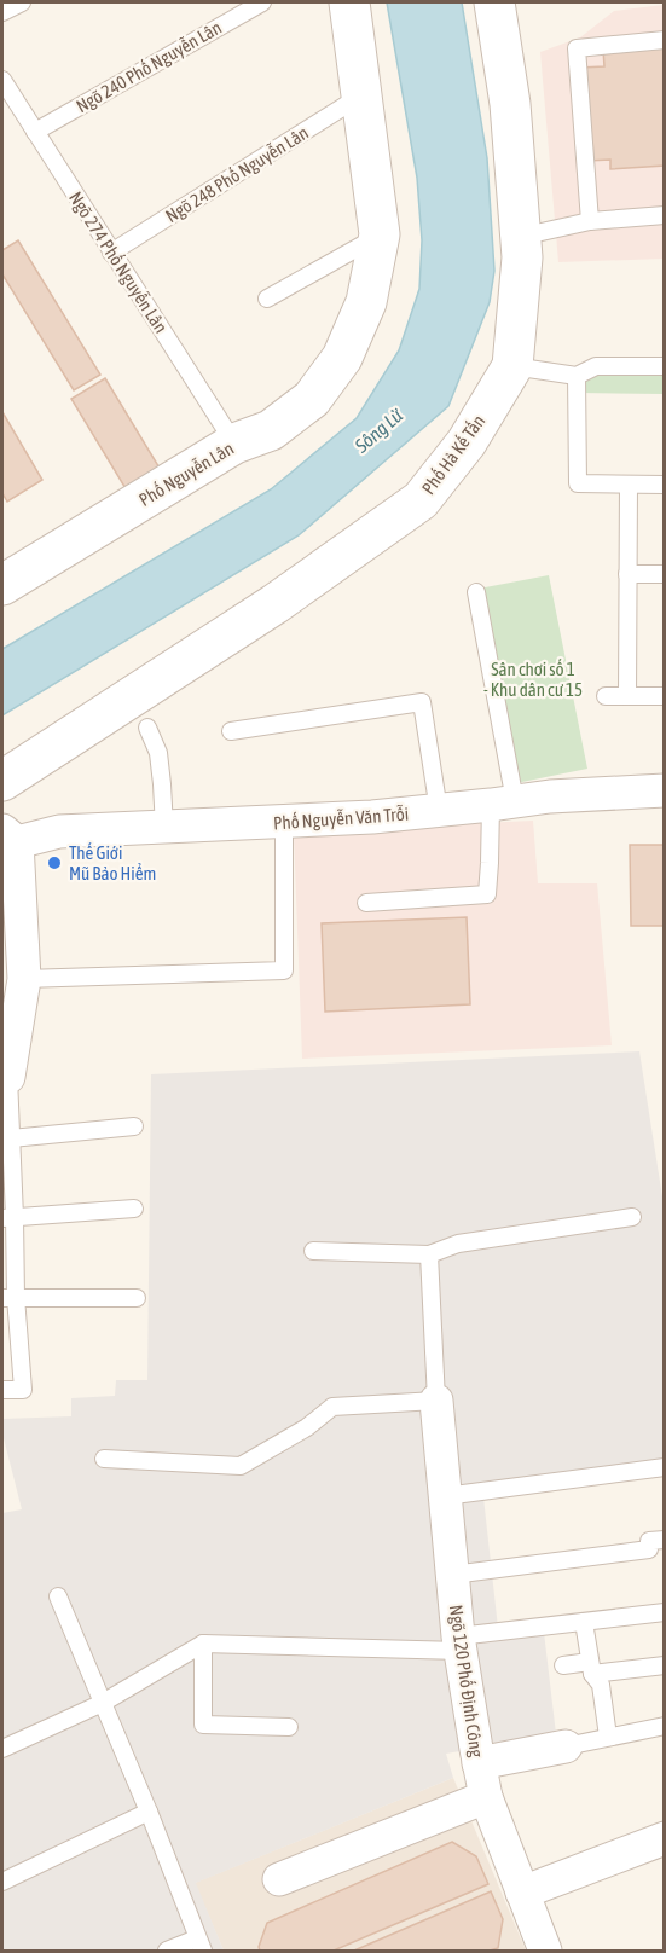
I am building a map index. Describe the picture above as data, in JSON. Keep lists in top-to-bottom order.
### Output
{
  "streets": {
    "street": [
      "Phố Hà Kế Tấn",
      "Phố Nguyễn Lân",
      "Phố Nguyễn Văn Trỗi",
      "Ngõ 120 Phố Định Công"
    ],
    "lane": ["Ngõ 240 Phố Nguyễn Lân", "Ngõ 248 Phố Nguyễn Lân", "Ngõ 274 Phố Nguyễn Lân"]
  },
  "crossings": [
    ["Ngõ 240 Phố Nguyễn Lân", "Ngõ 274 Phố Nguyễn Lân"],
    ["Ngõ 248 Phố Nguyễn Lân", "Ngõ 274 Phố Nguyễn Lân"],
    ["Ngõ 248 Phố Nguyễn Lân", "Phố Nguyễn Lân"],
    ["Ngõ 274 Phố Nguyễn Lân", "Phố Nguyễn Lân"]
  ],
  "water": ["Sông Lừ"],
  "parks": ["Sân chơi số 1 - Khu dân cư 15"],
  "places": ["Thế Giới Mũ Bảo Hiểm"]
}
